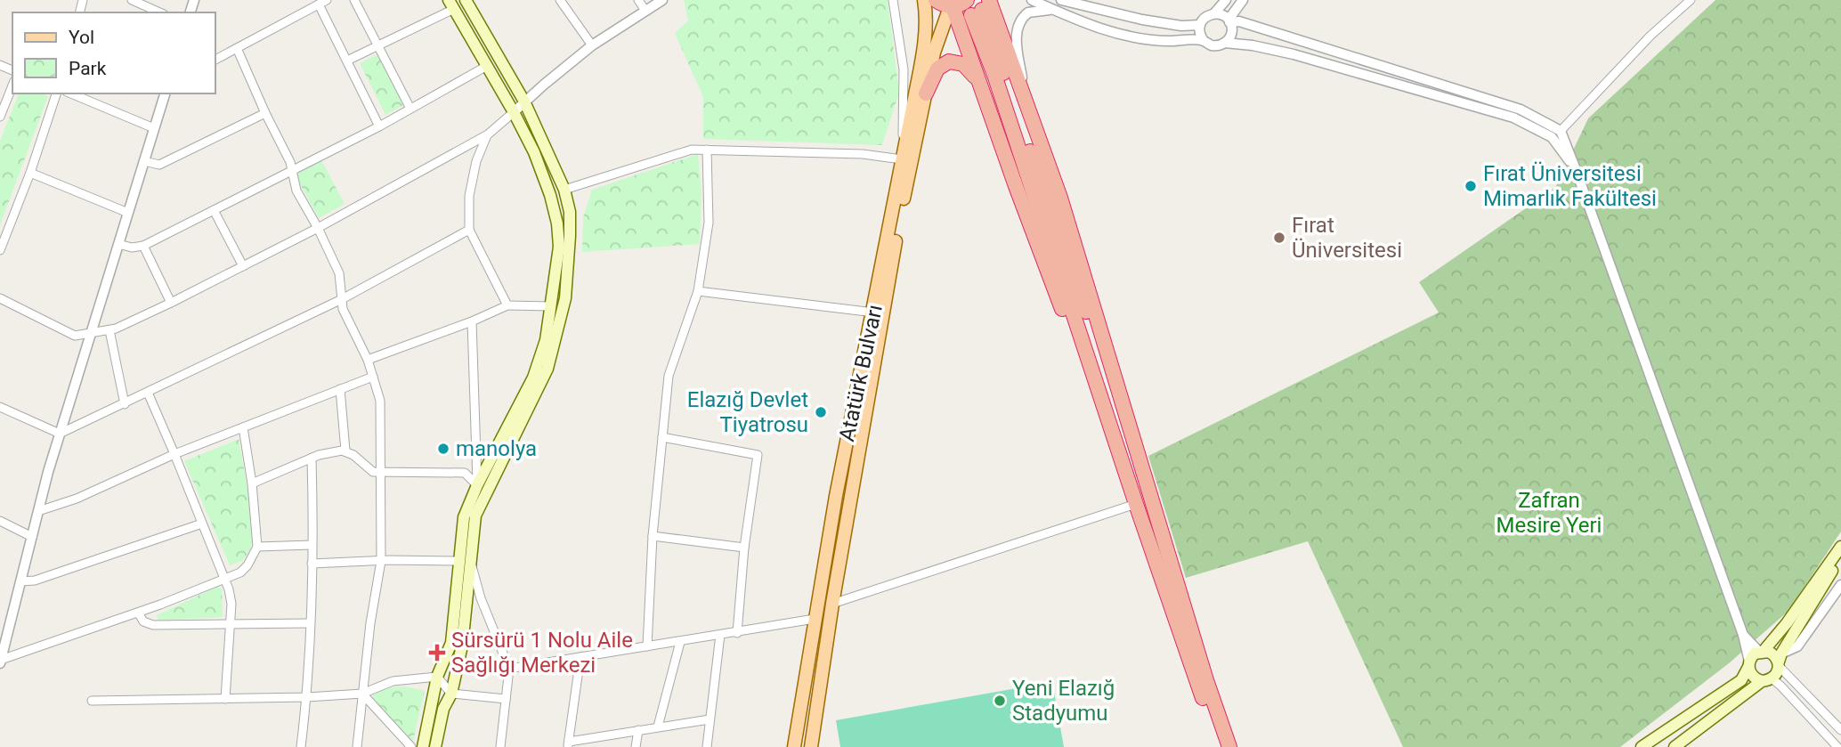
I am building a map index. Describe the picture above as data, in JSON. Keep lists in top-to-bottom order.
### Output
{
  "streets": {
    "main road": ["Atatürk Bulvarı"]
  },
  "parks": ["Zafran Mesire Yeri"],
  "places": {
    "other": [
      "Fırat Üniversitesi Mimarlık Fakültesi",
      "Fırat Üniversitesi",
      "Elazığ Devlet Tiyatrosu",
      "manolya",
      "Yeni Elazığ Stadyumu"
    ],
    "health": ["Sürsürü 1 Nolu Aile Sağlığı Merkezi"]
  },
  "legend": ["Yol", "Park"]
}
